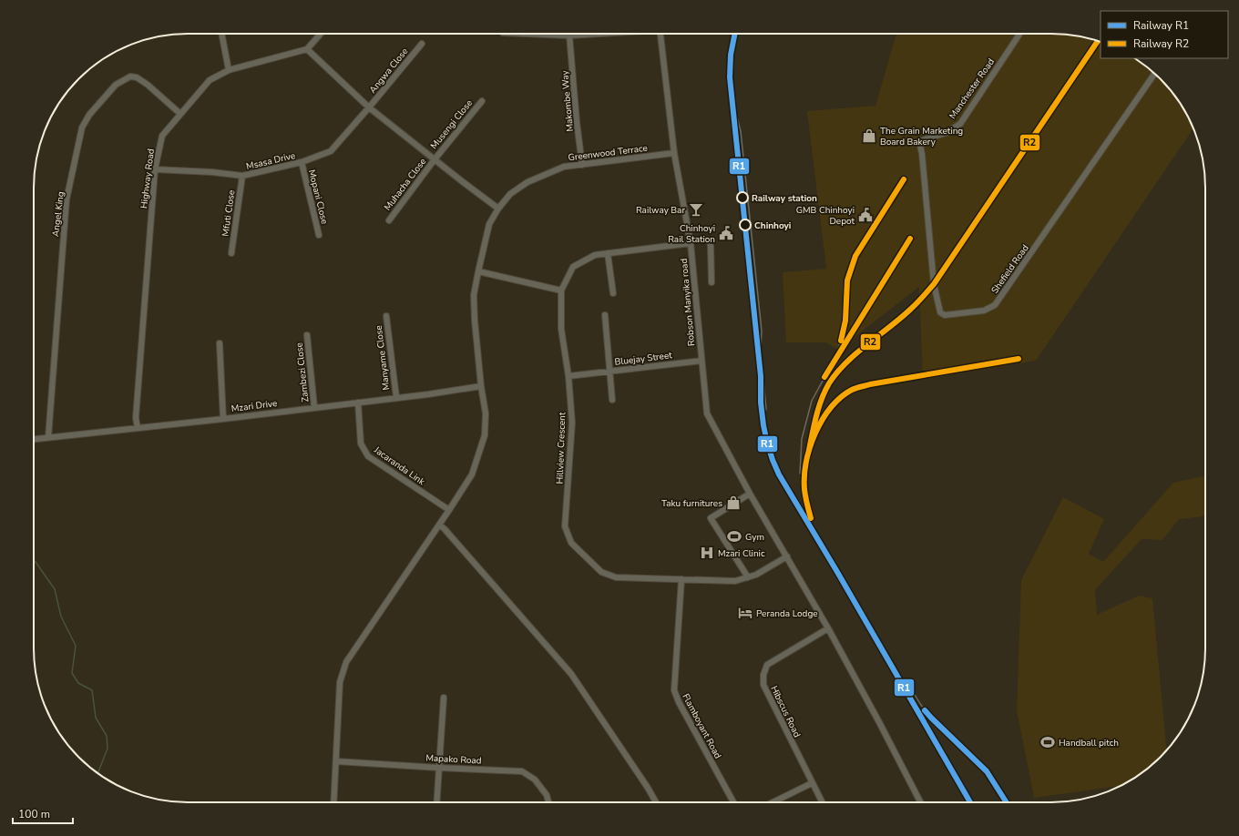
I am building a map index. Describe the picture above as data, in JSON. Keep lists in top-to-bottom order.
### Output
{
  "streets": {
    "street": [
      "Angwa Close",
      "Manchester Road",
      "Makombe Way",
      "Musengi Close",
      "Greenwood Terrace",
      "Msasa Drive",
      "Highway Road",
      "Muhacha Close",
      "Mopani Close",
      "Mfuti Close",
      "Angel King",
      "Shefield Road",
      "Robson Manyika road",
      "Manyame Close",
      "Bluejay Street",
      "Zambezi Close",
      "Mzari Drive",
      "Hillview Crescent",
      "Jacaranda Link",
      "Hibscus Road",
      "Flamboyant Road",
      "Mapako Road"
    ]
  },
  "crossings": [
    ["Angwa Close", "Msasa Drive"],
    ["Manchester Road", "Shefield Road"],
    ["Makombe Way", "Greenwood Terrace"],
    ["Musengi Close", "Muhacha Close"],
    ["Greenwood Terrace", "Robson Manyika road"],
    ["Greenwood Terrace", "Mzari Drive"],
    ["Greenwood Terrace", "Jacaranda Link"],
    ["Greenwood Terrace", "Mapako Road"],
    ["Msasa Drive", "Highway Road"],
    ["Msasa Drive", "Mopani Close"],
    ["Msasa Drive", "Mfuti Close"],
    ["Highway Road", "Angel King"],
    ["Highway Road", "Mzari Drive"],
    ["Angel King", "Mzari Drive"],
    ["Robson Manyika road", "Bluejay Street"],
    ["Robson Manyika road", "Hillview Crescent"],
    ["Robson Manyika road", "Hibscus Road"],
    ["Manyame Close", "Mzari Drive"],
    ["Bluejay Street", "Hillview Crescent"],
    ["Zambezi Close", "Mzari Drive"],
    ["Mzari Drive", "Jacaranda Link"],
    ["Hillview Crescent", "Flamboyant Road"]
  ],
  "places": {
    "shop": ["The Grain Marketing Board Bakery", "Taku furnitures"],
    "other": ["Railway station", "Chinhoyi"],
    "bar": ["Railway Bar"],
    "public building": ["GMB Chinhoyi Depot", "Chinhoyi Rail Station"],
    "sports": ["Gym", "Handball pitch"],
    "hospital": ["Mzari Clinic"],
    "hotel": ["Peranda Lodge"]
  },
  "lines": ["rail line R1", "rail line R2"],
  "legend": ["Railway R1", "Railway R2"],
  "scale_bar": "100 m"
}
